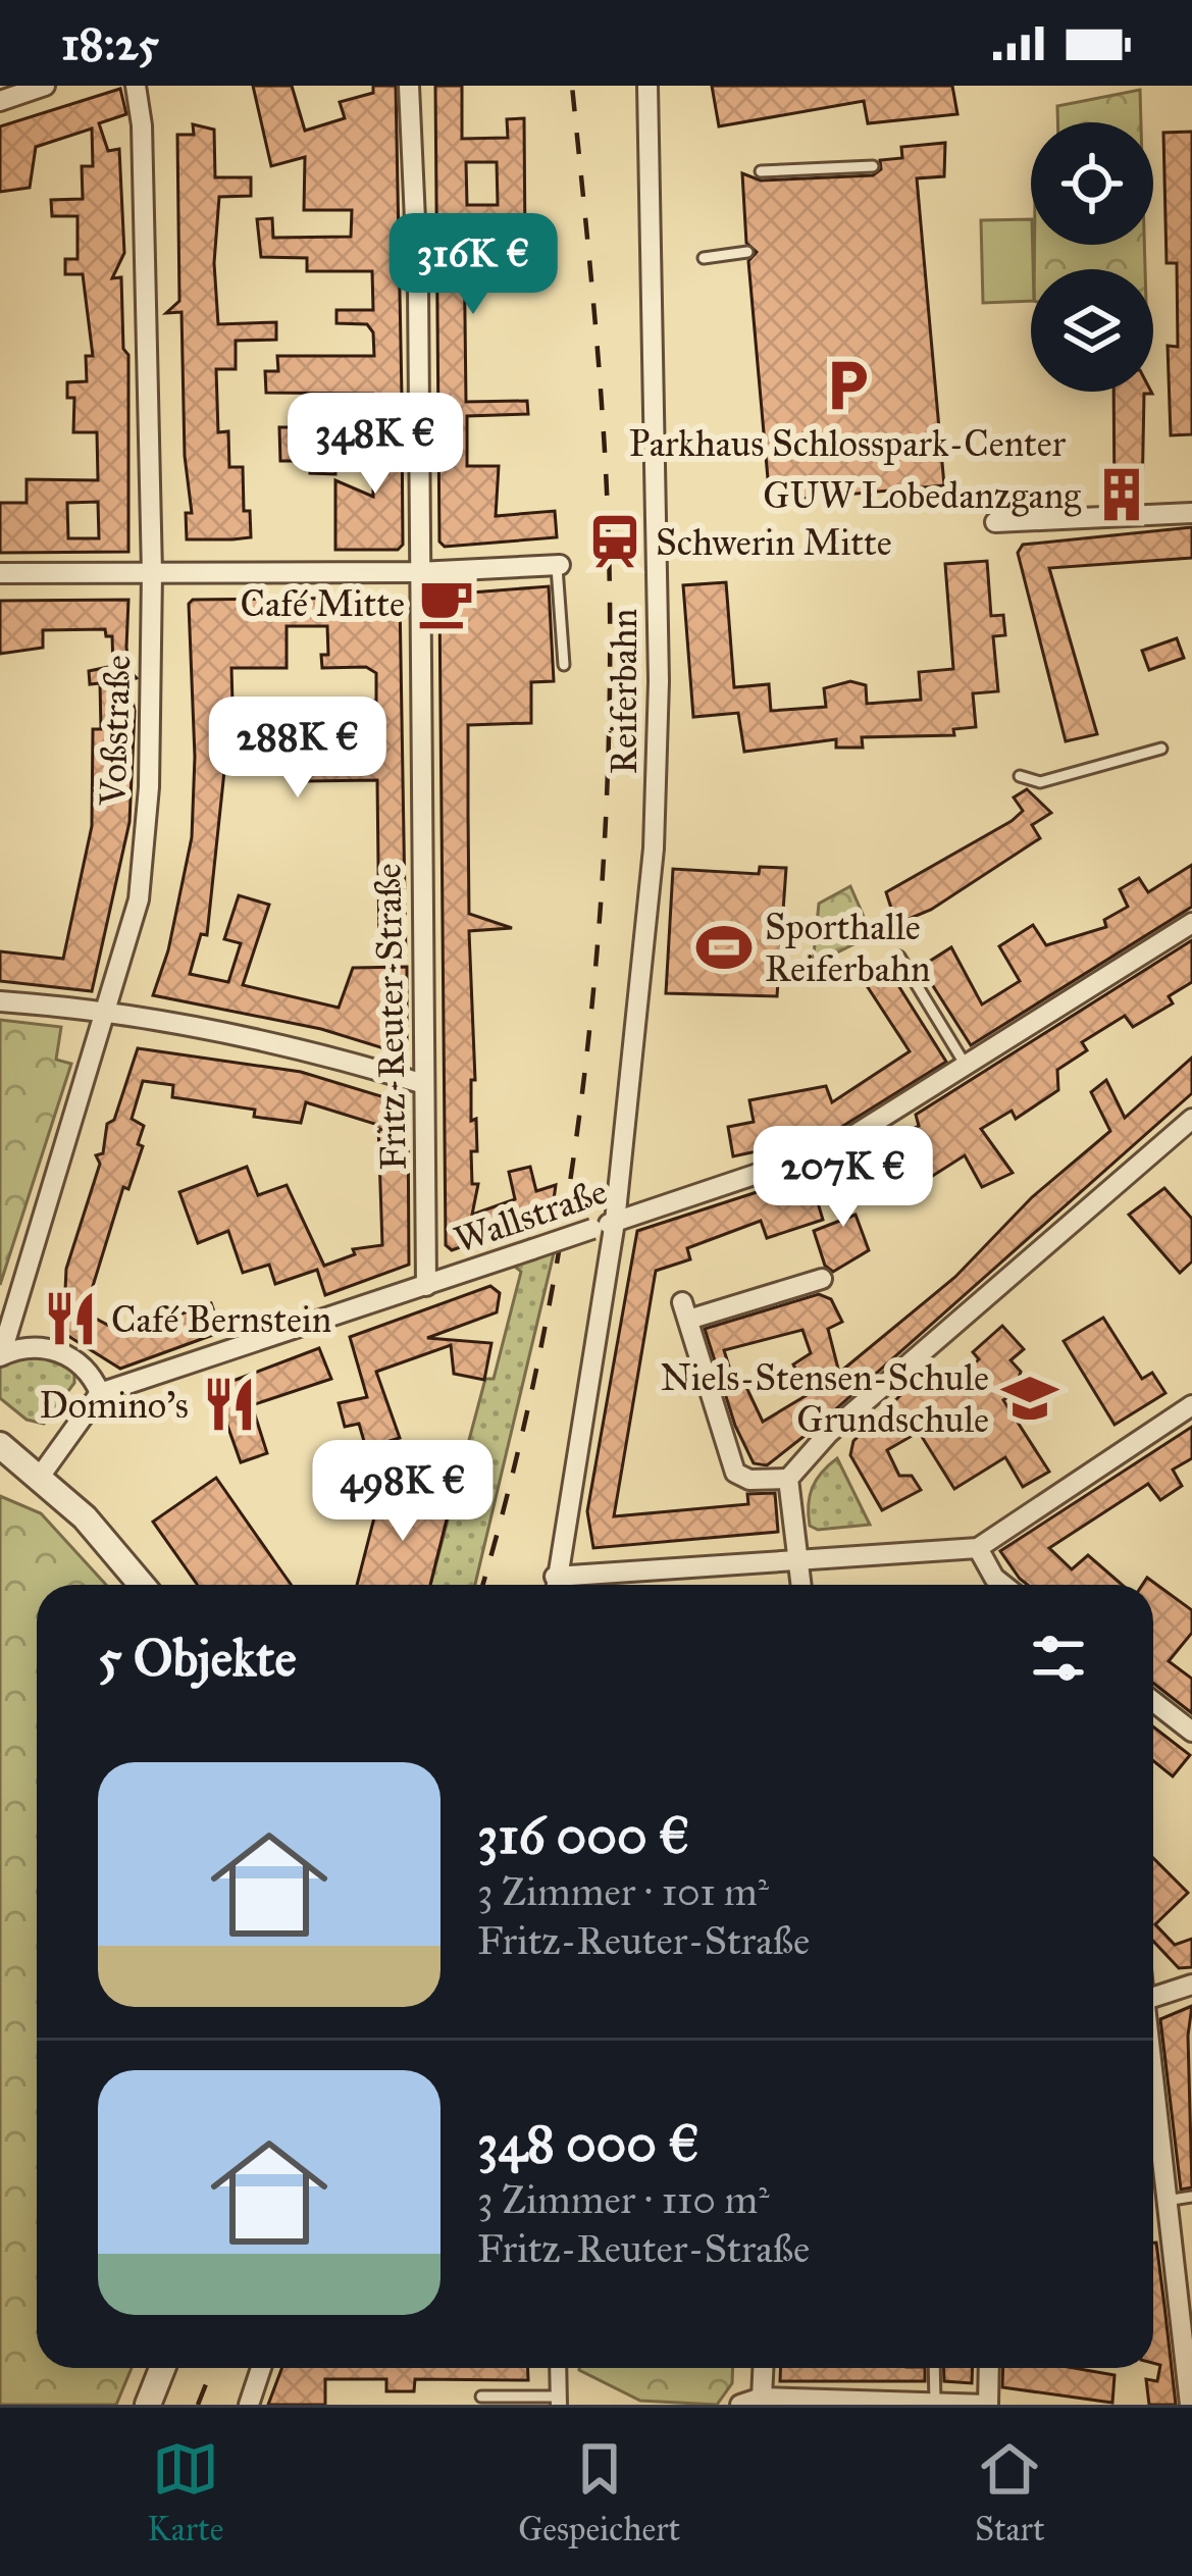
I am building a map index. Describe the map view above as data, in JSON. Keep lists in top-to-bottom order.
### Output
{
  "streets": {
    "street": [
      "Reiferbahn",
      "Voßstraße",
      "Fritz-Reuter-Straße",
      "Wallstraße"
    ]
  },
  "crossings": [
    ["Reiferbahn", "Wallstraße"],
    ["Fritz-Reuter-Straße", "Wallstraße"]
  ],
  "places": {
    "parking": ["Parkhaus Schlosspark-Center"],
    "building": ["GUW Lobedanzgang"],
    "station": ["Schwerin Mitte"],
    "cafe": ["Café Mitte"],
    "sports": ["Sporthalle Reiferbahn"],
    "restaurant": ["Café Bernstein", "Domino's"],
    "school or university": ["Niels-Stensen-Schule Grundschule"]
  },
  "page": {
    "status": "18:25",
    "price": [
      "316K €",
      "348K €",
      "288K €",
      "207K €",
      "498K €"
    ],
    "heading": "5 Objekte",
    "list": [
      {
        "name": "316 000 €",
        "note": "3 Zimmer · 101 m² · Fritz-Reuter-Straße"
      },
      {
        "name": "348 000 €",
        "note": "3 Zimmer · 110 m² · Fritz-Reuter-Straße"
      }
    ],
    "tabs": ["Karte", "Gespeichert", "Start"]
  }
}
